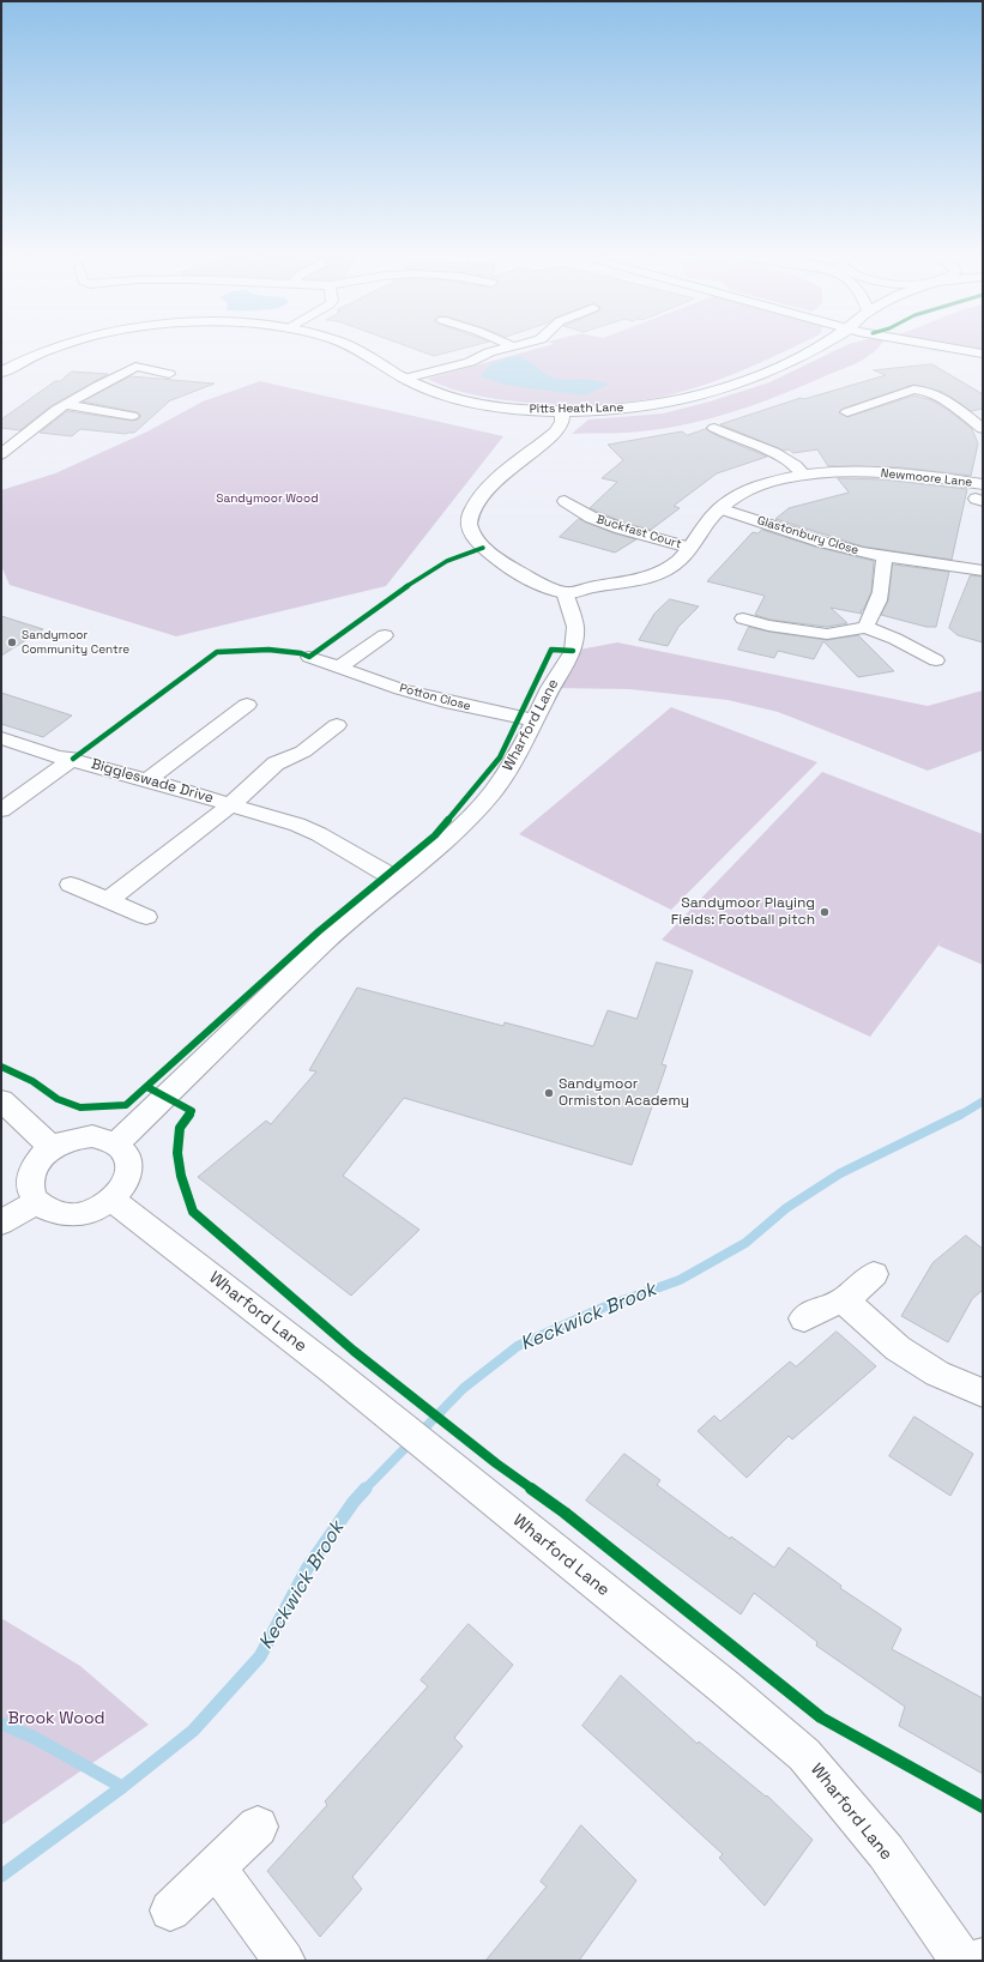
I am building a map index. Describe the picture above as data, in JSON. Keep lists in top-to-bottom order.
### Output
{
  "streets": {
    "street": [
      "Pitts Heath Lane",
      "Newmoore Lane",
      "Buckfast Court",
      "Glastonbury Close",
      "Potton Close",
      "Wharford Lane",
      "Biggleswade Drive"
    ]
  },
  "crossings": [
    ["Newmoore Lane", "Buckfast Court"],
    ["Newmoore Lane", "Glastonbury Close"],
    ["Newmoore Lane", "Wharford Lane"],
    ["Potton Close", "Wharford Lane"],
    ["Wharford Lane", "Biggleswade Drive"]
  ],
  "water": ["Keckwick Brook"],
  "parks": ["Sandymoor Wood", "Brook Wood"],
  "places": ["Sandymoor Community Centre", "Sandymoor Playing Fields: Football pitch", "Sandymoor Ormiston Academy"]
}
